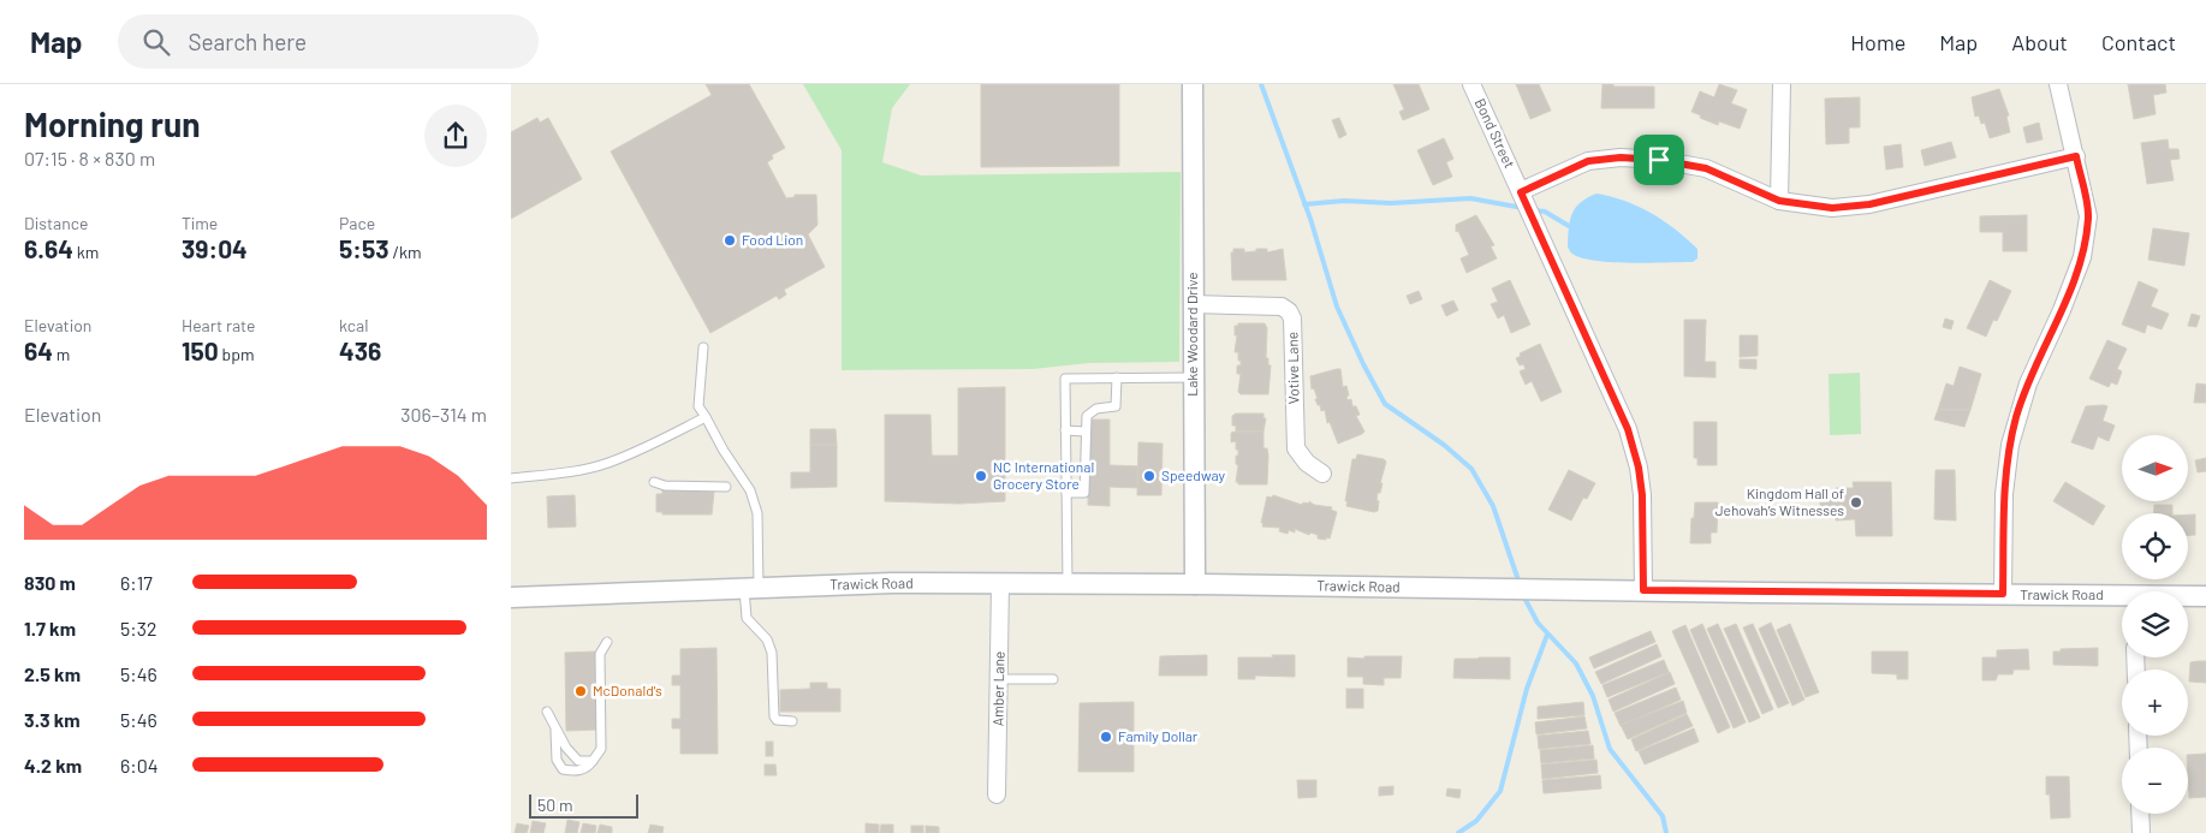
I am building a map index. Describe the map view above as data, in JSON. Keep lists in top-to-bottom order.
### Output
{
  "streets": {
    "street": [
      "Bond Street",
      "Lake Woodard Drive",
      "Votive Lane",
      "Trawick Road",
      "Amber Lane"
    ]
  },
  "crossings": [
    ["Bond Street", "Trawick Road"],
    ["Lake Woodard Drive", "Votive Lane"],
    ["Lake Woodard Drive", "Trawick Road"],
    ["Trawick Road", "Amber Lane"]
  ],
  "places": [
    "Food Lion",
    "NC International Grocery Store",
    "Speedway",
    "Kingdom Hall of Jehovah’s Witnesses",
    "McDonald's",
    "Family Dollar"
  ],
  "scale_bar": "50 m",
  "north": "right",
  "page": {
    "header": "Map",
    "search": "Search here",
    "nav": [
      "Home",
      "Map",
      "About",
      "Contact"
    ],
    "heading": ["Morning run", "07:15 · 8 × 830 m"],
    "stats": [
      ["Distance", "6.64 km"],
      ["Time", "39:04"],
      ["Pace", "5:53 /km"],
      ["Elevation", "64 m"],
      ["Heart rate", "150 bpm"],
      ["kcal", "436"]
    ],
    "chart": ["Elevation", "306–314 m"],
    "map_buttons": ["+", "−"],
    "list": [
      {
        "name": "830 m",
        "note": "6:17"
      },
      {
        "name": "1.7 km",
        "note": "5:32"
      },
      {
        "name": "2.5 km",
        "note": "5:46"
      },
      {
        "name": "3.3 km",
        "note": "5:46"
      },
      {
        "name": "4.2 km",
        "note": "6:04"
      }
    ],
    "scale": "50 m"
  }
}
